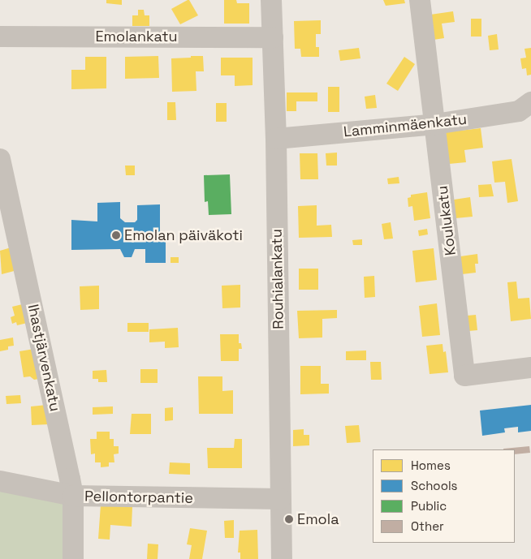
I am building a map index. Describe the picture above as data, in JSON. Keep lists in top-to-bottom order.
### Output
{
  "streets": {
    "street": [
      "Emolankatu",
      "Lamminmäenkatu",
      "Koulukatu",
      "Rouhialankatu",
      "Ihastjärvenkatu",
      "Pellontorpantie"
    ]
  },
  "crossings": [
    ["Emolankatu", "Rouhialankatu"],
    ["Lamminmäenkatu", "Koulukatu"],
    ["Lamminmäenkatu", "Rouhialankatu"],
    ["Rouhialankatu", "Pellontorpantie"],
    ["Ihastjärvenkatu", "Pellontorpantie"]
  ],
  "places": ["Emolan päiväkoti", "Emola"],
  "legend": [
    "Homes",
    "Schools",
    "Public",
    "Other"
  ]
}
